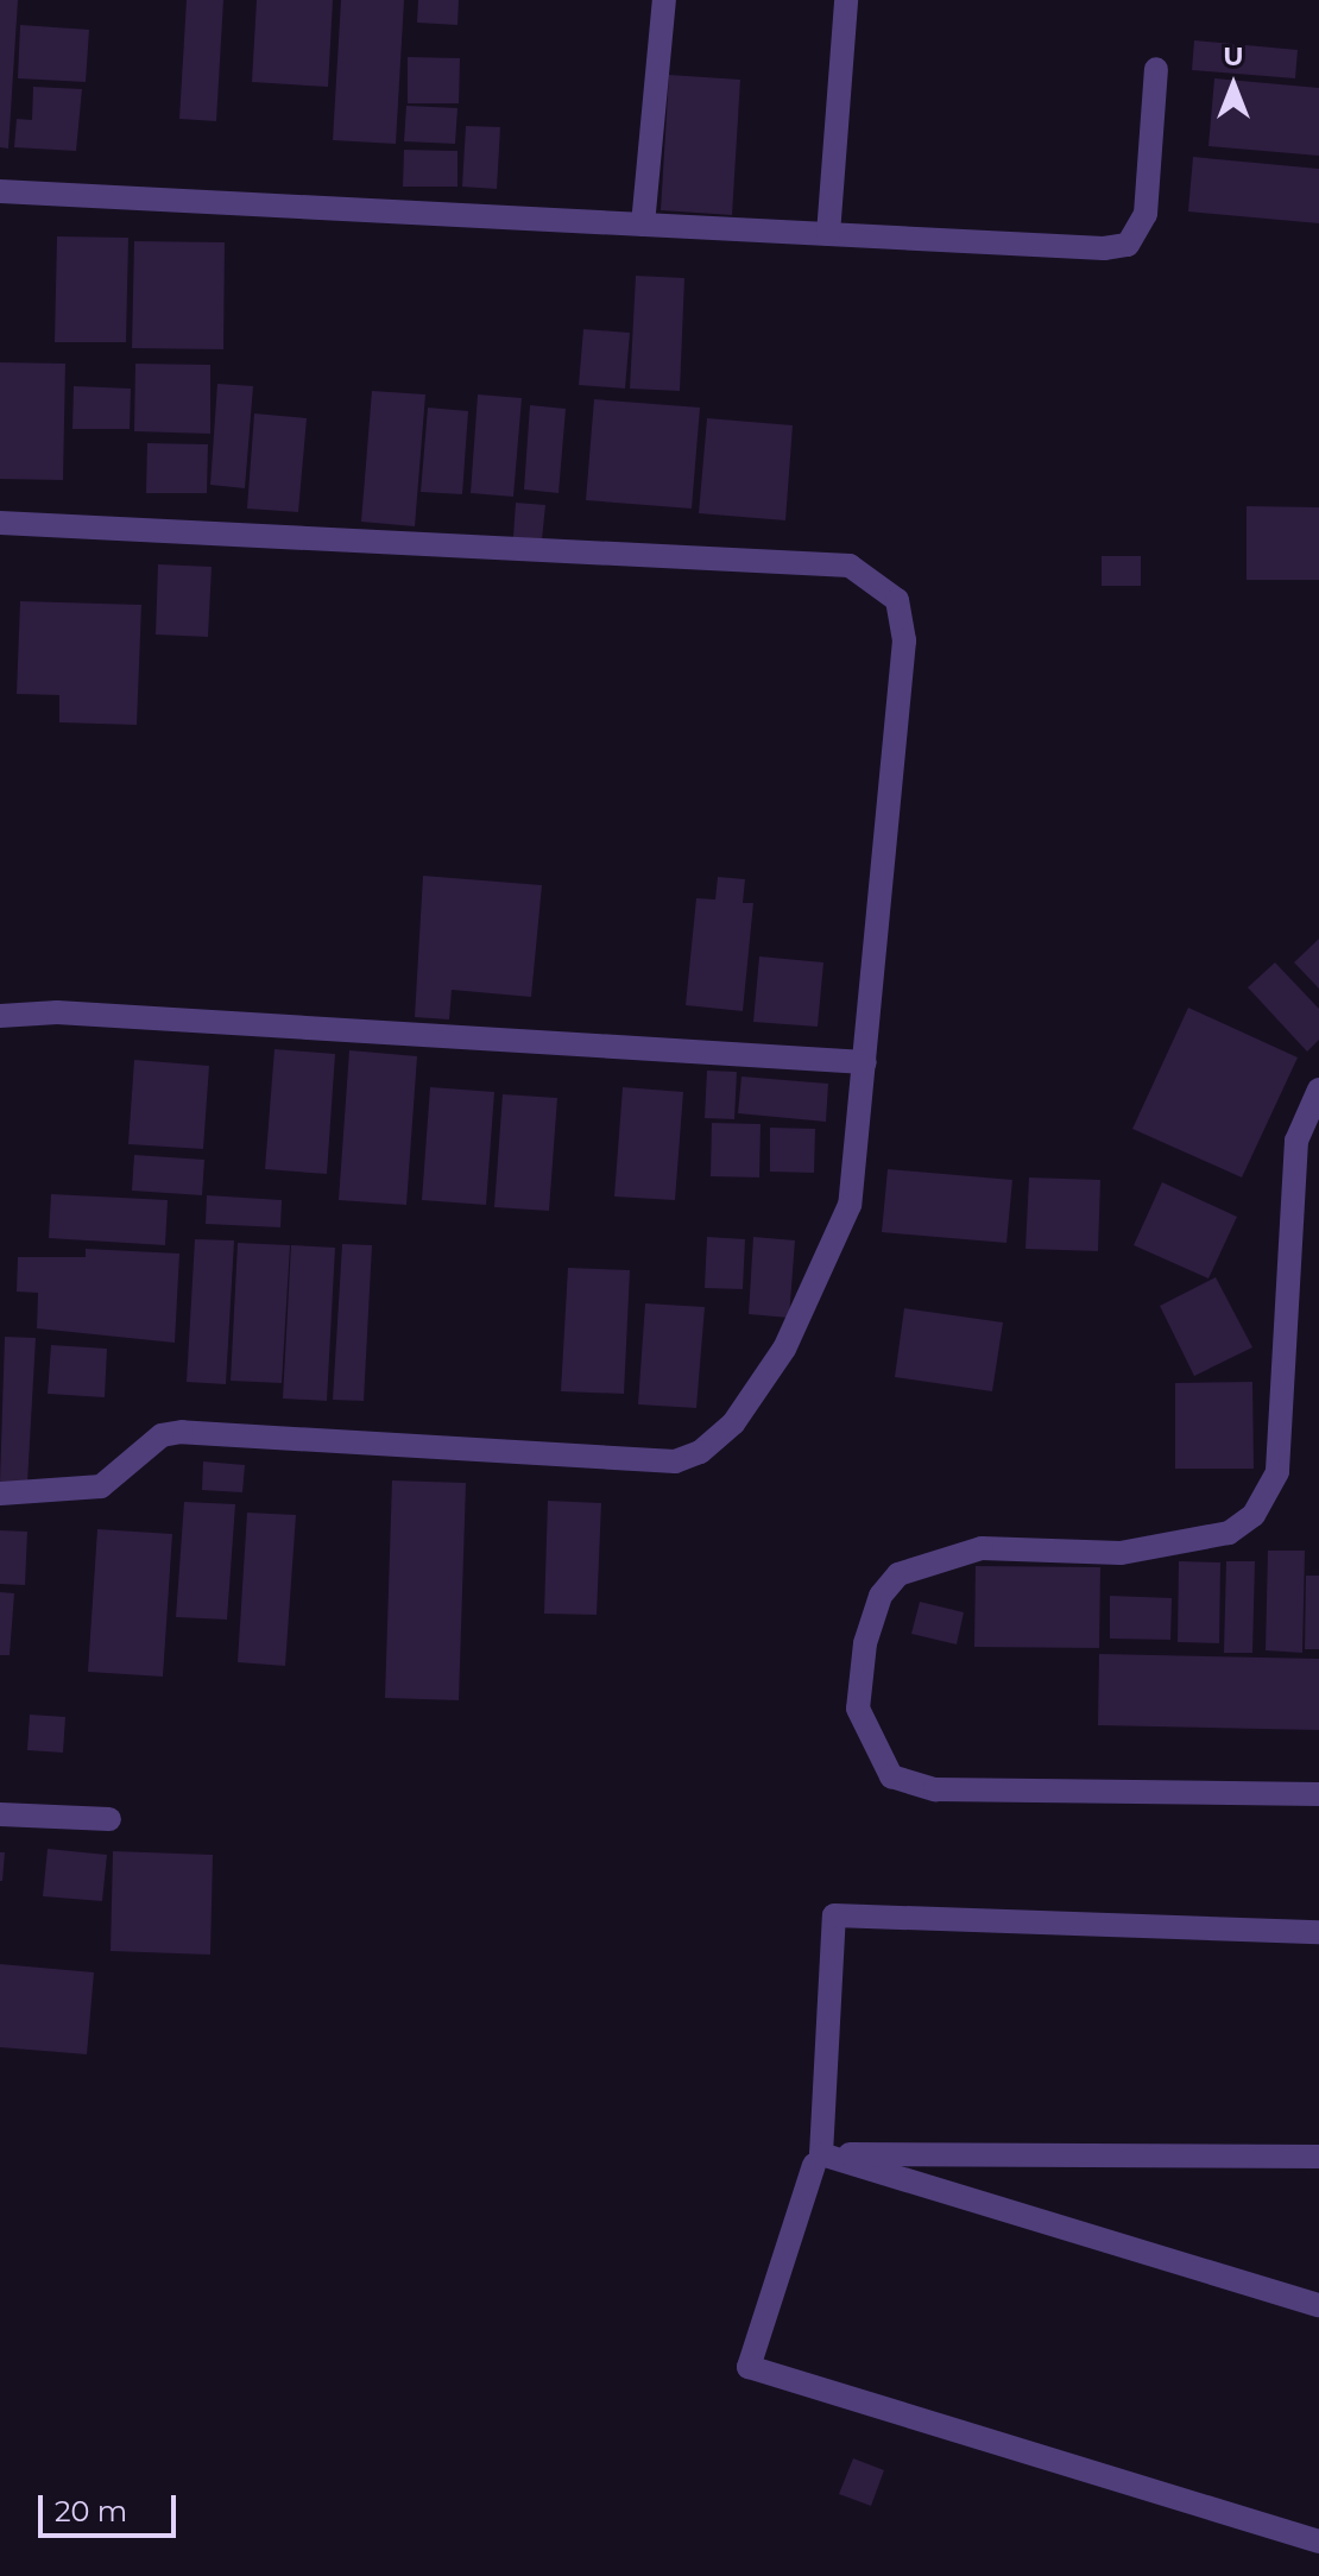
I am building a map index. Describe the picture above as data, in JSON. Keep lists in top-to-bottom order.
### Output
{
  "scale_bar": "20 m",
  "north": "top"
}
